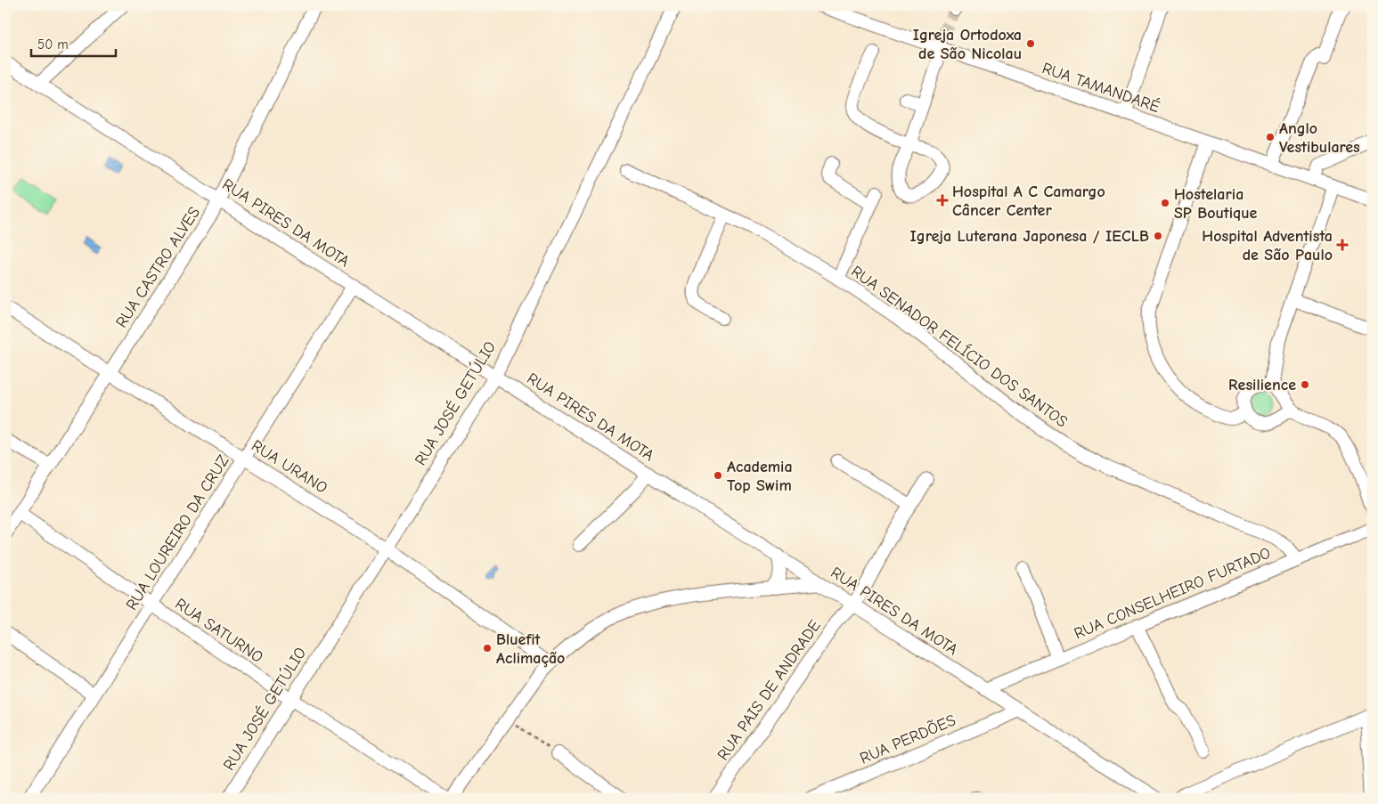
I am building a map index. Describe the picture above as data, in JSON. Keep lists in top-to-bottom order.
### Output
{
  "streets": {
    "street": [
      "RUA TAMANDARÉ",
      "RUA PIRES DA MOTA",
      "RUA CASTRO ALVES",
      "RUA SENADOR FELÍCIO DOS SANTOS",
      "RUA JOSÉ GETÚLIO",
      "RUA URANO",
      "RUA LOUREIRO DA CRUZ",
      "RUA CONSELHEIRO FURTADO",
      "RUA SATURNO",
      "RUA PAIS DE ANDRADE",
      "RUA PERDÕES"
    ]
  },
  "crossings": [
    ["RUA PIRES DA MOTA", "RUA CASTRO ALVES"],
    ["RUA PIRES DA MOTA", "RUA JOSÉ GETÚLIO"],
    ["RUA PIRES DA MOTA", "RUA LOUREIRO DA CRUZ"],
    ["RUA PIRES DA MOTA", "RUA CONSELHEIRO FURTADO"],
    ["RUA PIRES DA MOTA", "RUA PAIS DE ANDRADE"],
    ["RUA PIRES DA MOTA", "RUA PERDÕES"],
    ["RUA CASTRO ALVES", "RUA URANO"],
    ["RUA CASTRO ALVES", "RUA SATURNO"],
    ["RUA SENADOR FELÍCIO DOS SANTOS", "RUA CONSELHEIRO FURTADO"],
    ["RUA JOSÉ GETÚLIO", "RUA URANO"],
    ["RUA JOSÉ GETÚLIO", "RUA SATURNO"],
    ["RUA URANO", "RUA LOUREIRO DA CRUZ"],
    ["RUA LOUREIRO DA CRUZ", "RUA SATURNO"]
  ],
  "places": {
    "other": [
      "Igreja Ortodoxa de São Nicolau",
      "Anglo Vestibulares",
      "Hostelaria SP Boutique",
      "Igreja Luterana Japonesa / IECLB",
      "Resilience",
      "Academia Top Swim",
      "Bluefit Aclimação"
    ],
    "health": ["Hospital A C Camargo Câncer Center", "Hospital Adventista de São Paulo"]
  },
  "scale_bar": "50 m"
}
